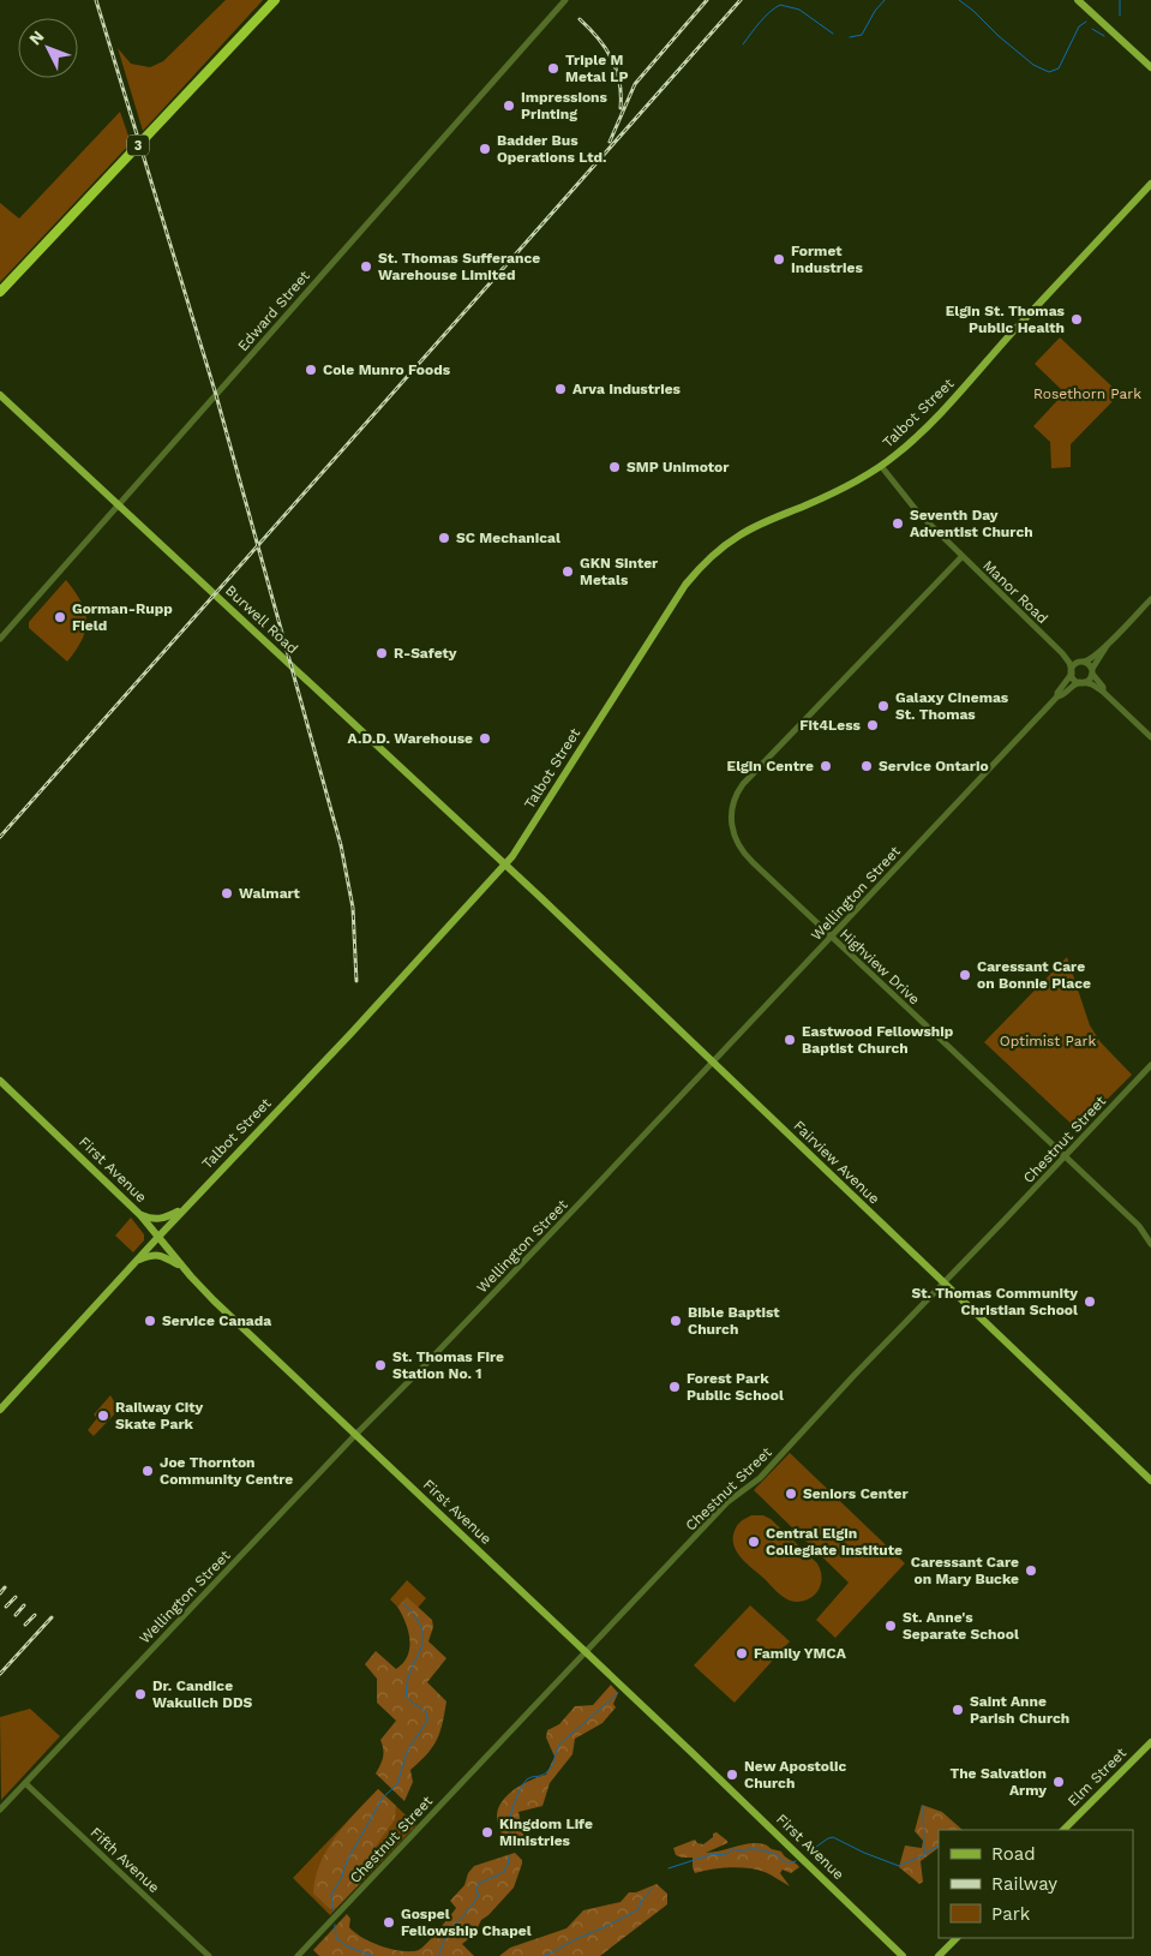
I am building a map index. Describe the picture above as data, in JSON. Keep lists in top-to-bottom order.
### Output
{
  "streets": {
    "highway": ["3"],
    "main road": [
      "Talbot Street",
      "Burwell Road",
      "Fairview Avenue",
      "First Avenue",
      "Elm Street"
    ],
    "street": [
      "Edward Street",
      "Manor Road",
      "Wellington Street",
      "Highview Drive",
      "Chestnut Street",
      "Fifth Avenue"
    ]
  },
  "crossings": [
    ["Edward Street", "Burwell Road"],
    ["Talbot Street", "Manor Road"],
    ["Talbot Street", "Burwell Road"],
    ["Talbot Street", "Fairview Avenue"],
    ["Talbot Street", "First Avenue"],
    ["Manor Road", "Wellington Street"],
    ["Manor Road", "Highview Drive"],
    ["Burwell Road", "Fairview Avenue"],
    ["Wellington Street", "Highview Drive"],
    ["Wellington Street", "Fairview Avenue"],
    ["Wellington Street", "First Avenue"],
    ["Wellington Street", "Fifth Avenue"],
    ["Highview Drive", "Chestnut Street"],
    ["Chestnut Street", "Fairview Avenue"],
    ["Chestnut Street", "First Avenue"]
  ],
  "parks": ["Rosethorn Park", "Optimist Park"],
  "places": [
    "Triple M Metal LP",
    "Impressions Printing",
    "Badder Bus Operations Ltd.",
    "Formet Industries",
    "St. Thomas Sufferance Warehouse Limited",
    "Elgin St. Thomas Public Health",
    "Cole Munro Foods",
    "Arva Industries",
    "SMP Unimotor",
    "Seventh Day Adventist Church",
    "SC Mechanical",
    "GKN Sinter Metals",
    "Gorman-Rupp Field",
    "R-Safety",
    "Galaxy Cinemas St. Thomas",
    "Fit4Less",
    "A.D.D. Warehouse",
    "Elgin Centre",
    "Service Ontario",
    "Walmart",
    "Caressant Care on Bonnie Place",
    "Eastwood Fellowship Baptist Church",
    "St. Thomas Community Christian School",
    "Service Canada",
    "Bible Baptist Church",
    "St. Thomas Fire Station No. 1",
    "Forest Park Public School",
    "Railway City Skate Park",
    "Joe Thornton Community Centre",
    "Seniors Center",
    "Central Elgin Collegiate Institute",
    "Caressant Care on Mary Bucke",
    "St. Anne's Separate School",
    "Family YMCA",
    "Dr. Candice Wakulich DDS",
    "Saint Anne Parish Church",
    "New Apostolic Church",
    "The Salvation Army",
    "Kingdom Life Ministries",
    "Gospel Fellowship Chapel"
  ],
  "legend": ["Road", "Railway", "Park"],
  "north": "top left"
}
